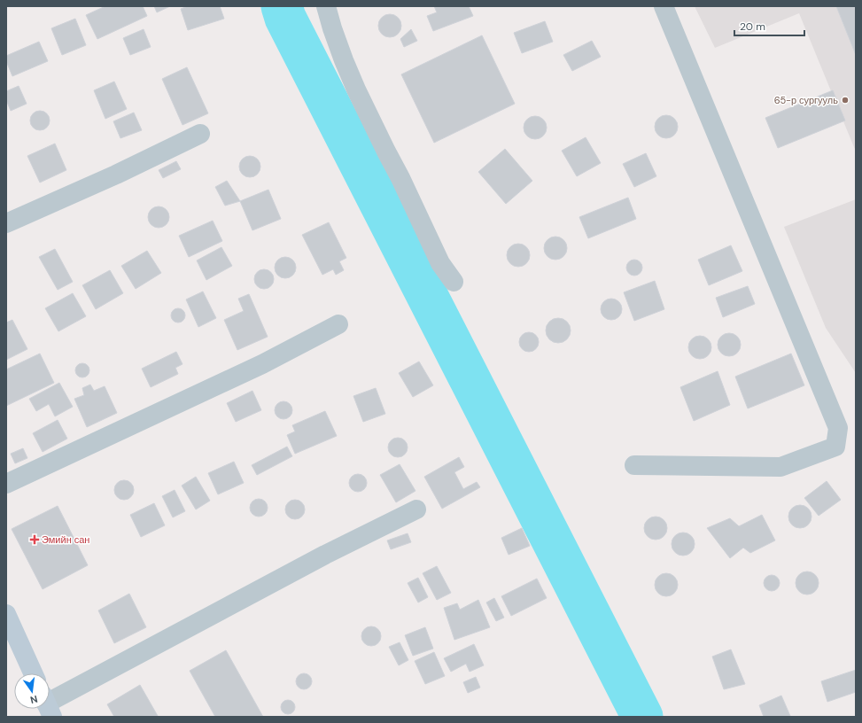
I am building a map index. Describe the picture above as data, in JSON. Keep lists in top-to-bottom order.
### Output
{
  "places": {
    "other": ["65-р сургууль"],
    "health": ["Эмийн сан"]
  },
  "scale_bar": "20 m",
  "north": "bottom"
}
